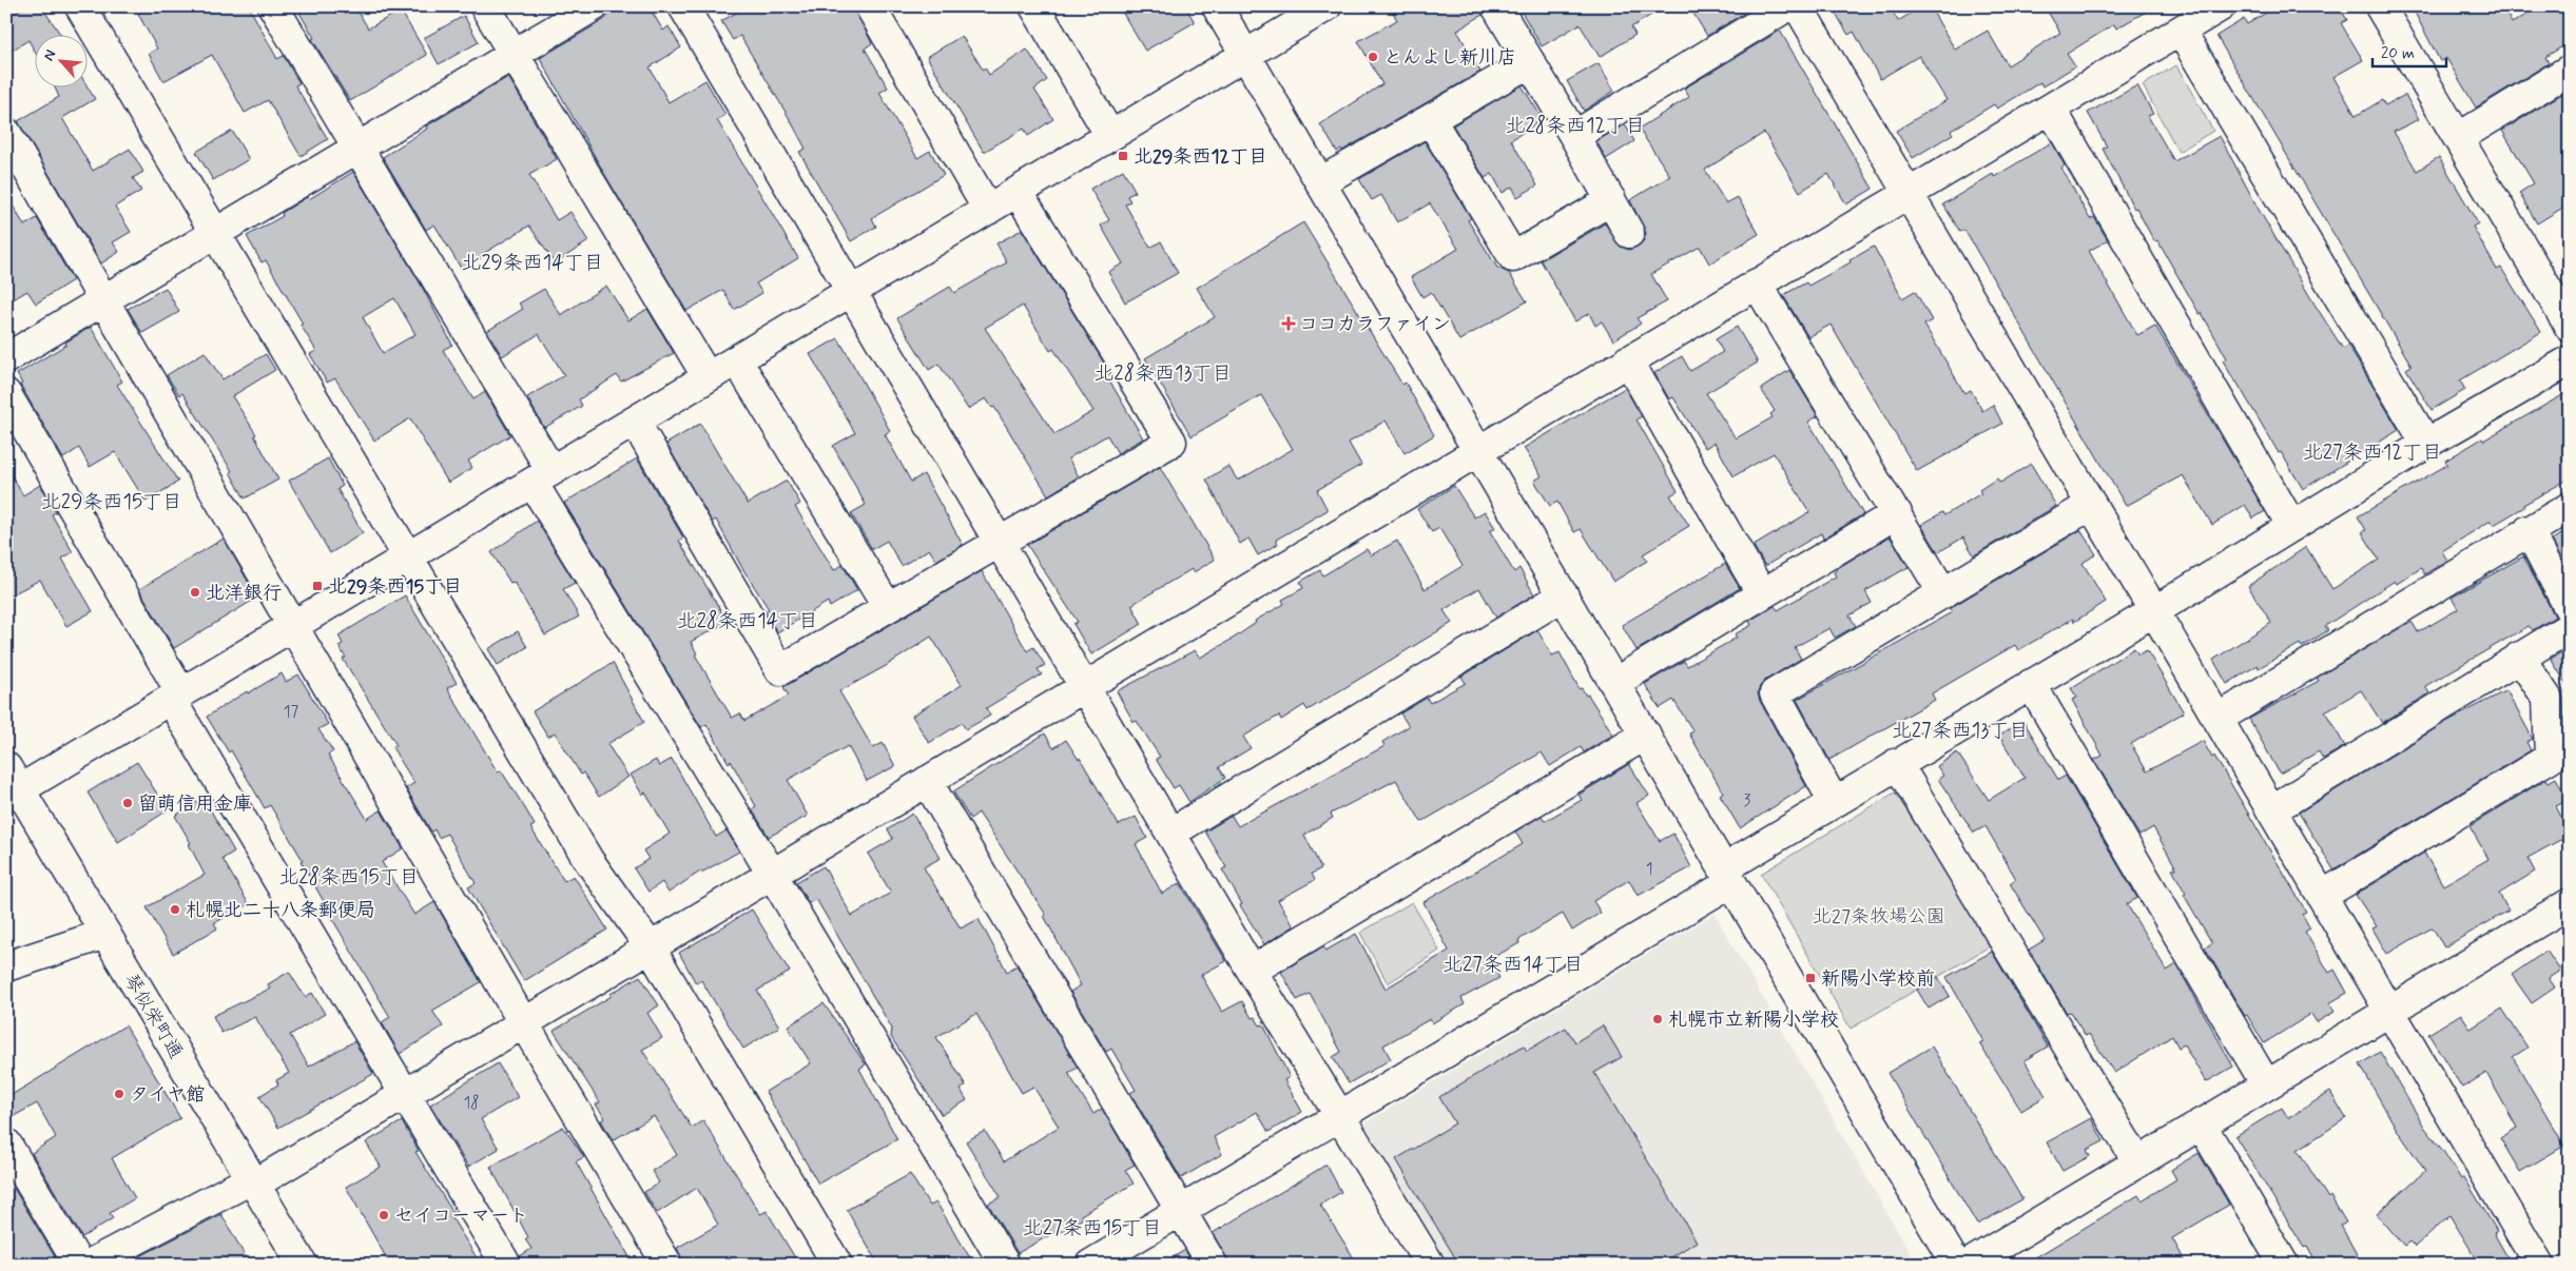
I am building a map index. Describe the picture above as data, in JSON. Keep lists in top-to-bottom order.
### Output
{
  "streets": {
    "street": ["琴似栄町通"]
  },
  "districts": [
    "北28条西12丁目",
    "北29条西14丁目",
    "北28条西13丁目",
    "北27条西12丁目",
    "北29条西15丁目",
    "北28条西14丁目",
    "北27条西13丁目",
    "北28条西15丁目",
    "北27条西14丁目",
    "北27条西15丁目"
  ],
  "parks": ["北27条牧場公園"],
  "places": {
    "other": [
      "とんよし新川店",
      "北洋銀行",
      "留萌信用金庫",
      "札幌北二十八条郵便局",
      "札幌市立新陽小学校",
      "タイヤ館",
      "セイコーマート"
    ],
    "transit": ["北29条西12丁目", "北29条西15丁目", "新陽小学校前"],
    "health": ["ココカラファイン"]
  },
  "house_numbers": [
    "17",
    "3",
    "1",
    "18"
  ],
  "scale_bar": "20 m",
  "north": "top left"
}
